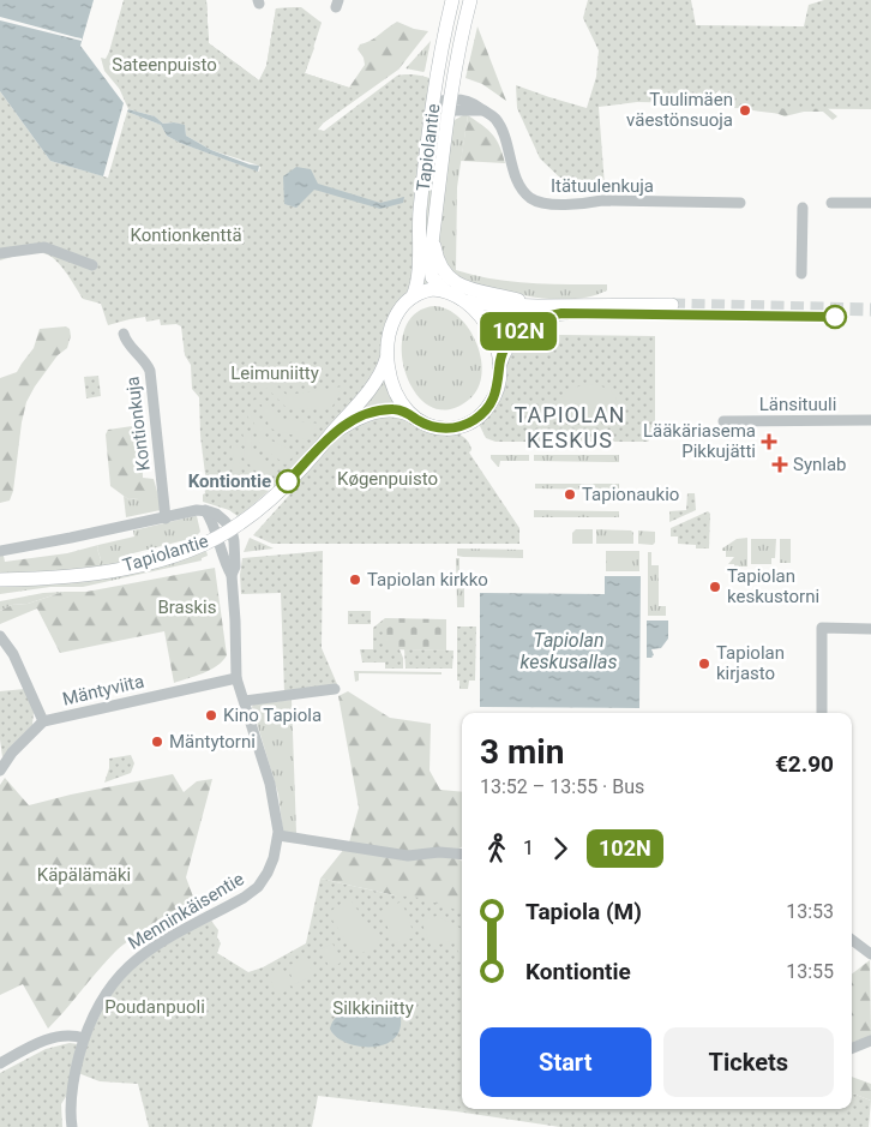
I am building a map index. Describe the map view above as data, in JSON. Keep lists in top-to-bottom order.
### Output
{
  "streets": {
    "main road": ["Tapiolantie"],
    "street": [
      "Itätuulenkuja",
      "Länsituuli",
      "Kontionkuja",
      "Mäntyviita",
      "Menninkäisentie"
    ]
  },
  "crossings": [
    ["Tapiolantie", "Itätuulenkuja"],
    ["Tapiolantie", "Menninkäisentie"],
    ["Mäntyviita", "Menninkäisentie"]
  ],
  "districts": ["TAPIOLAN KESKUS"],
  "water": ["Tapiolan keskusallas"],
  "parks": [
    "Sateenpuisto",
    "Kontionkenttä",
    "Leimuniitty",
    "Køgenpuisto",
    "Braskis",
    "Käpälämäki",
    "Poudanpuoli",
    "Silkkiniitty"
  ],
  "places": {
    "other": [
      "Tuulimäen väestönsuoja",
      "Kontiontie",
      "Tapionaukio",
      "Tapiolan kirkko",
      "Tapiolan keskustorni",
      "Tapiolan kirjasto",
      "Kino Tapiola",
      "Mäntytorni"
    ],
    "health": ["Lääkäriasema Pikkujätti", "Synlab"]
  },
  "lines": ["bus line 102N"],
  "page": {
    "on_map": "102N",
    "heading": ["3 min", "13:52 – 13:55 · Bus", "€2.90"],
    "legs": ["1", "102N"],
    "list": [
      {
        "name": "Tapiola (M)",
        "value": "13:53"
      },
      {
        "name": "Kontiontie",
        "value": "13:55"
      }
    ],
    "buttons": ["Start", "Tickets"]
  }
}
